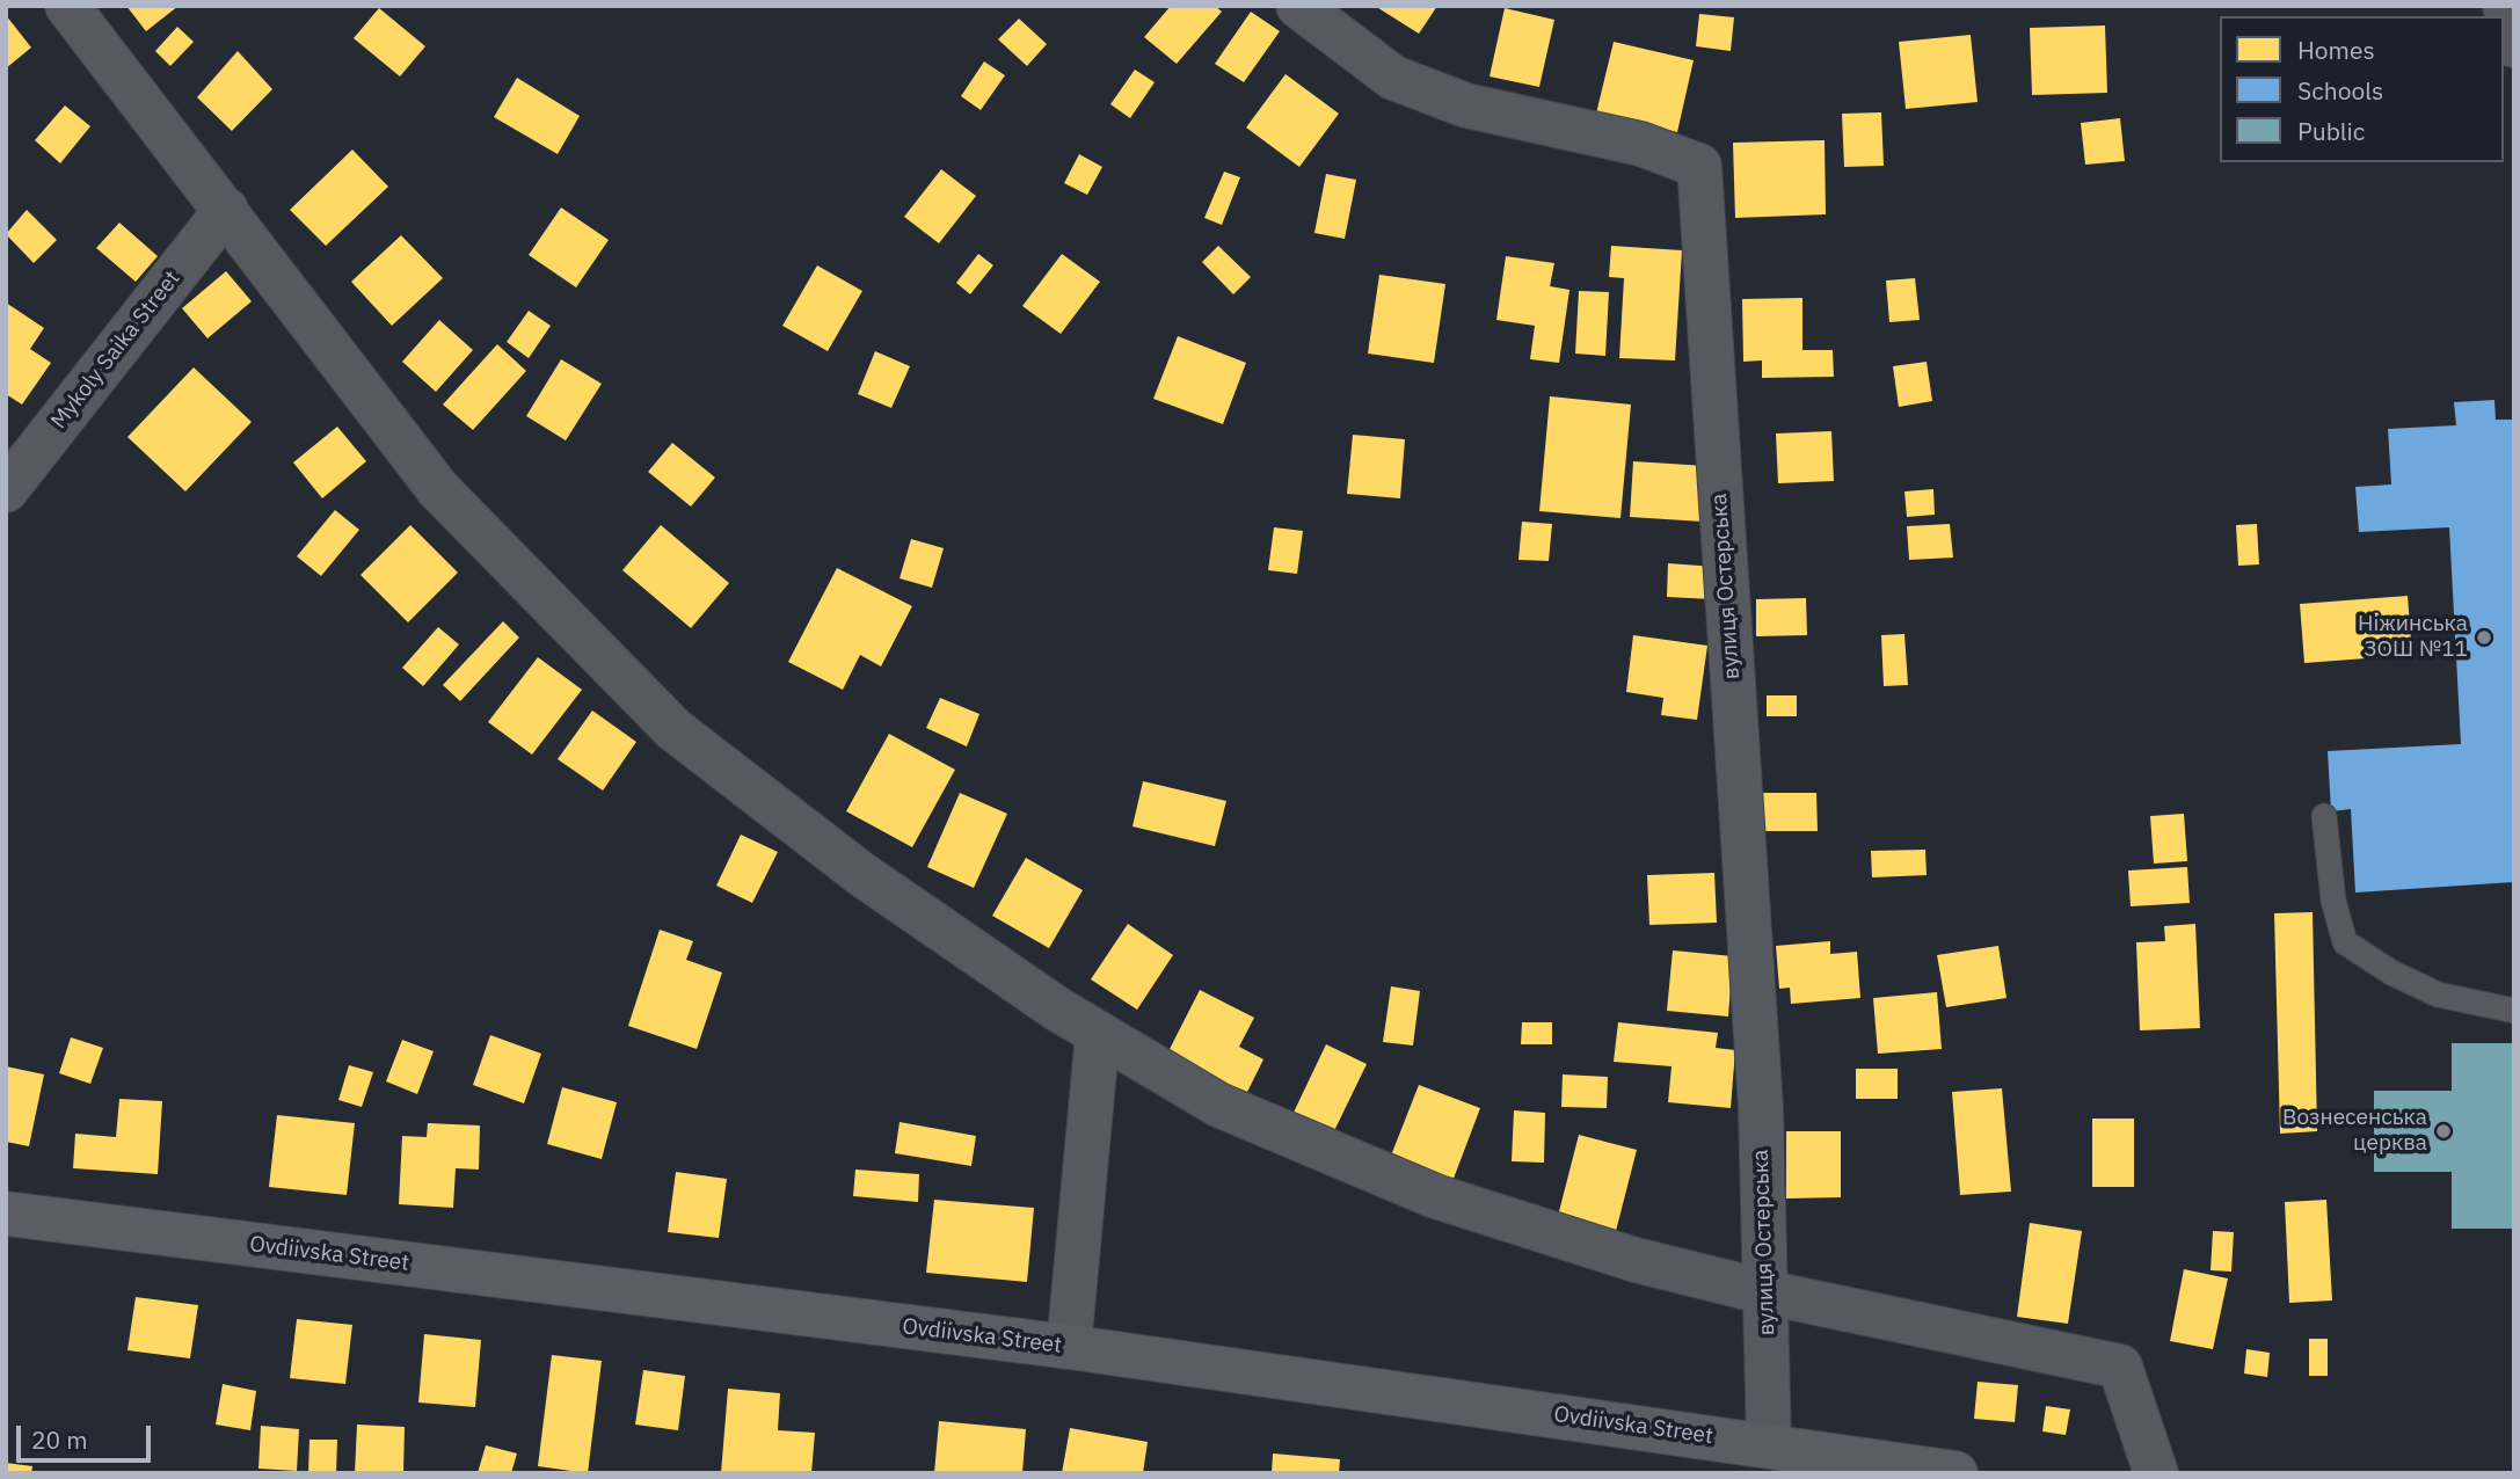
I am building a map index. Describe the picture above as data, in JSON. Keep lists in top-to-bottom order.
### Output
{
  "streets": {
    "main road": ["Ovdiivska Street"],
    "street": ["Mykoly Saika Street", "вулиця Остерська"]
  },
  "crossings": [
    ["вулиця Остерська", "Ovdiivska Street"]
  ],
  "places": ["Ніжинська ЗОШ №11", "Вознесенська церква"],
  "legend": ["Homes", "Schools", "Public"],
  "scale_bar": "20 m"
}
